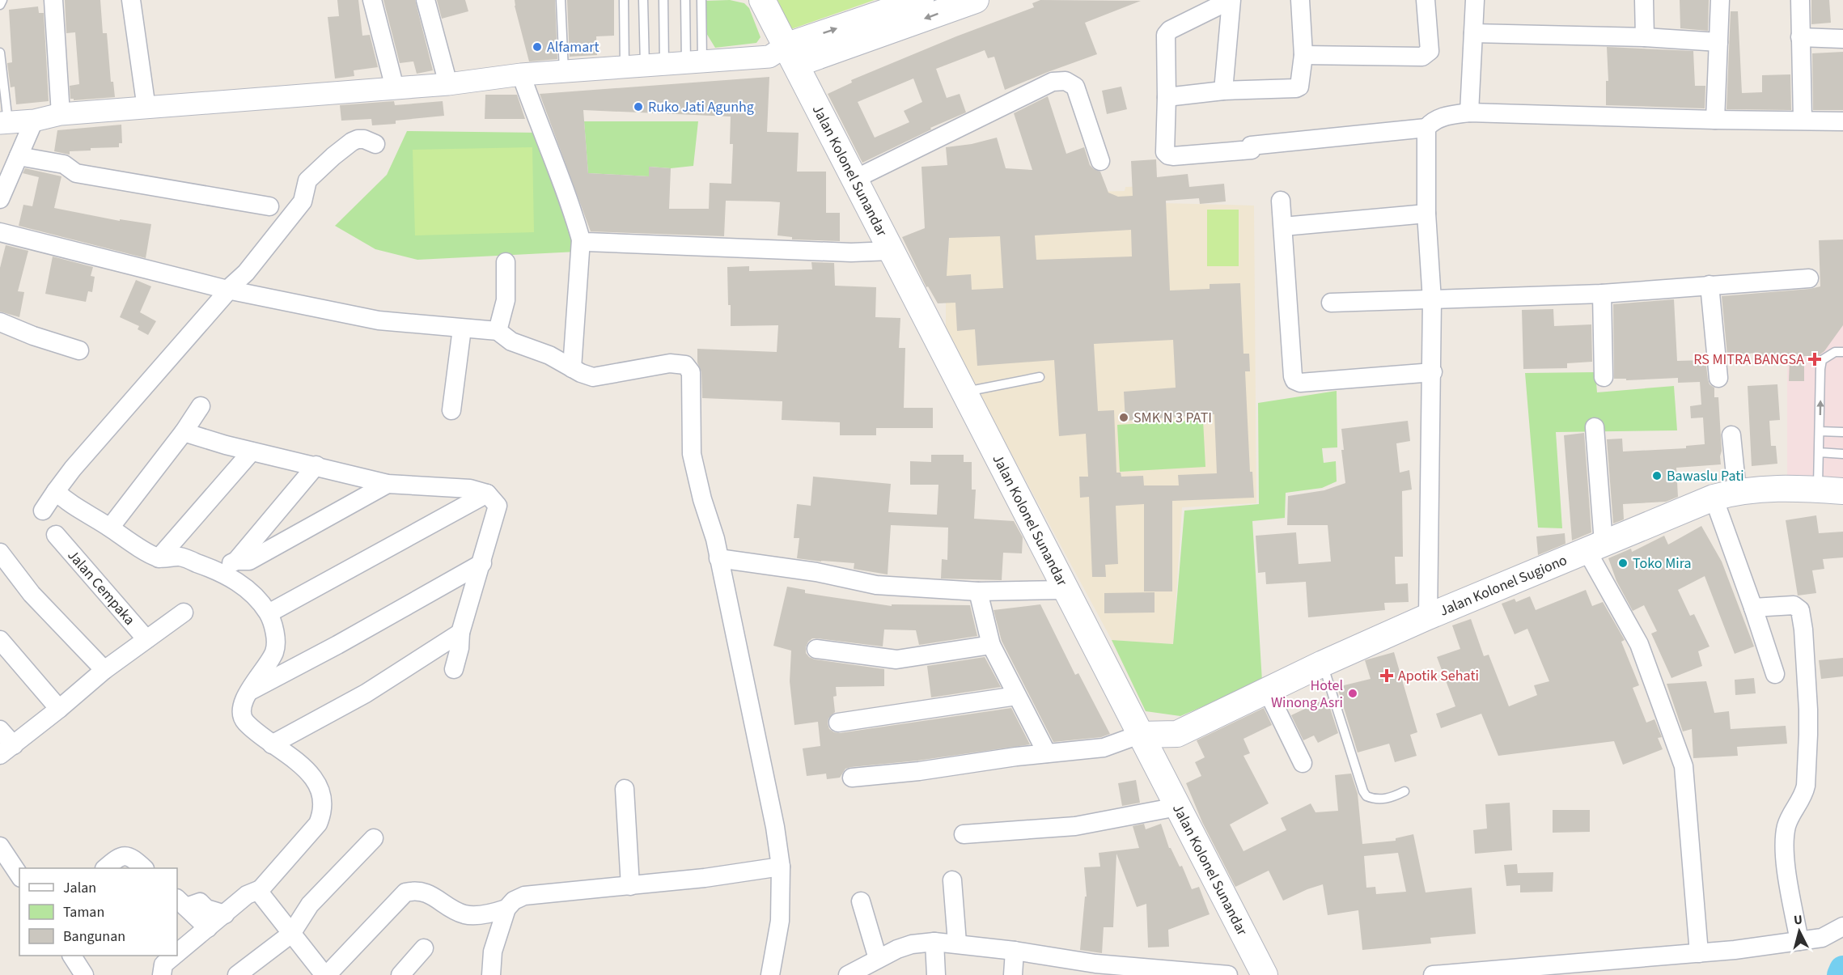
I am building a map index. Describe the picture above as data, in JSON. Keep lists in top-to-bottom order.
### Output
{
  "streets": {
    "main road": ["Jalan Kolonel Sunandar", "Jalan Kolonel Sugiono"],
    "street": ["Jalan Cempaka"]
  },
  "crossings": [
    ["Jalan Kolonel Sunandar", "Jalan Kolonel Sugiono"]
  ],
  "places": {
    "other": [
      "Alfamart",
      "Ruko Jati Agunhg",
      "SMK N 3 PATI",
      "Bawaslu Pati",
      "Toko Mira",
      "Hotel Winong Asri"
    ],
    "health": ["RS MITRA BANGSA", "Apotik Sehati"]
  },
  "legend": ["Jalan", "Taman", "Bangunan"],
  "north": "top"
}
